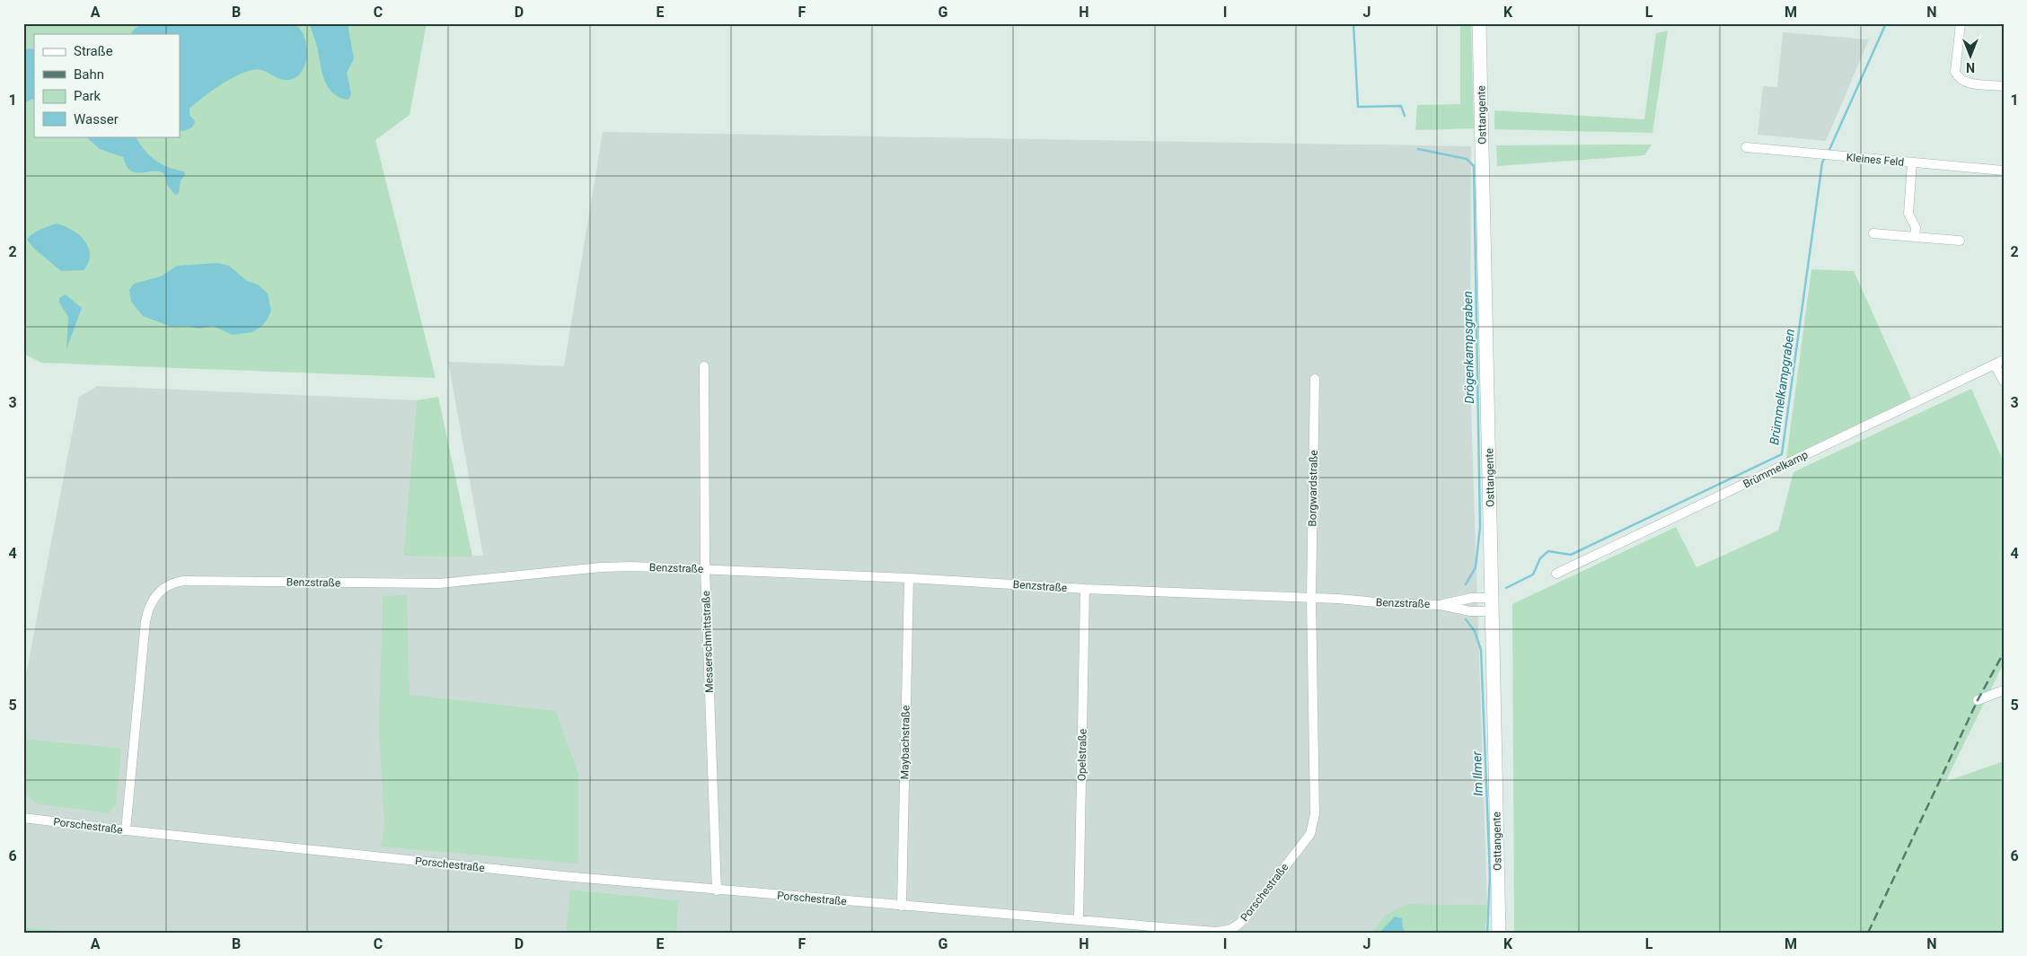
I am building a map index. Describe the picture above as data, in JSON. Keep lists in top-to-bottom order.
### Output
{
  "streets": {
    "street": [
      "Osttangente",
      "Kleines Feld",
      "Brümmelkamp",
      "Borgwardstraße",
      "Benzstraße",
      "Messerschmittstraße",
      "Maybachstraße",
      "Opelstraße",
      "Porschestraße"
    ]
  },
  "crossings": [
    ["Osttangente", "Benzstraße"],
    ["Borgwardstraße", "Benzstraße"],
    ["Borgwardstraße", "Porschestraße"],
    ["Benzstraße", "Messerschmittstraße"],
    ["Benzstraße", "Maybachstraße"],
    ["Benzstraße", "Opelstraße"],
    ["Benzstraße", "Porschestraße"],
    ["Messerschmittstraße", "Porschestraße"],
    ["Maybachstraße", "Porschestraße"],
    ["Opelstraße", "Porschestraße"]
  ],
  "water": ["Drögenkampsgraben", "Brümmelkampgraben", "Im Ilmer"],
  "legend": [
    "Straße",
    "Bahn",
    "Park",
    "Wasser"
  ],
  "north": "bottom",
  "grid": {
    "columns": [
      "A",
      "B",
      "C",
      "D",
      "E",
      "F",
      "G",
      "H",
      "I",
      "J",
      "K",
      "L",
      "M",
      "N"
    ],
    "rows": [
      "1",
      "2",
      "3",
      "4",
      "5",
      "6"
    ]
  }
}
